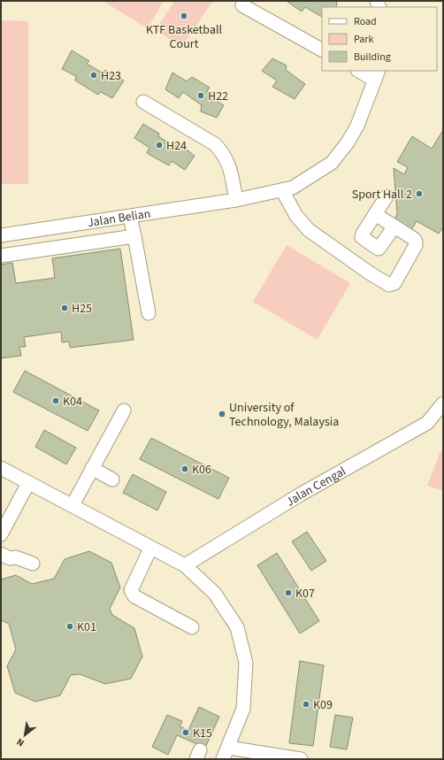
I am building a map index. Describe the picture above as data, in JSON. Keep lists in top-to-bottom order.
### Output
{
  "streets": {
    "street": ["Jalan Belian", "Jalan Cengal"]
  },
  "places": [
    "KTF Basketball Court",
    "H23",
    "H22",
    "H24",
    "Sport Hall 2",
    "H25",
    "K04",
    "University of Technology, Malaysia",
    "K06",
    "K07",
    "K01",
    "K09",
    "K15"
  ],
  "legend": ["Road", "Park", "Building"],
  "north": "bottom left"
}
